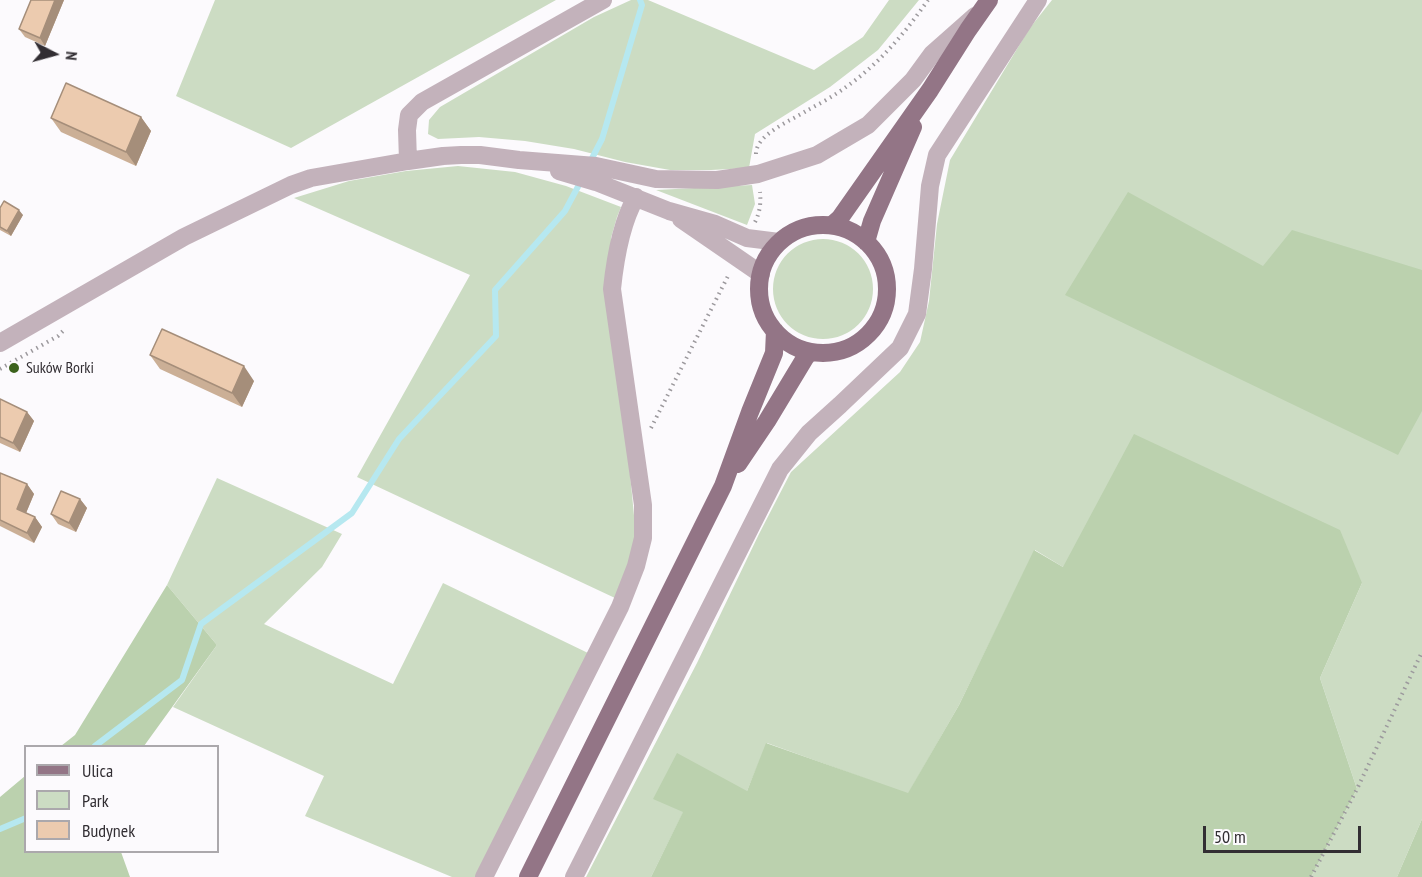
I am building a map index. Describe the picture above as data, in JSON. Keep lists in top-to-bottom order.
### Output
{
  "places": ["Suków Borki"],
  "legend": ["Ulica", "Park", "Budynek"],
  "scale_bar": "50 m",
  "north": "right"
}
